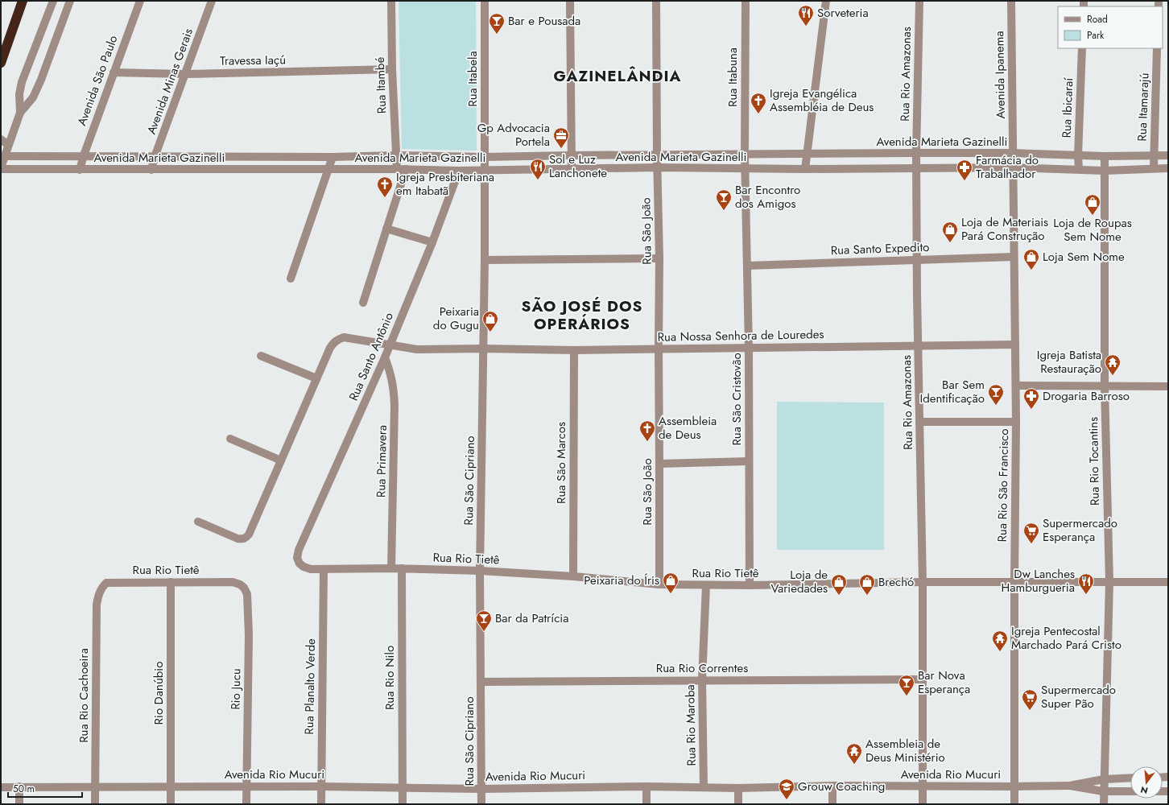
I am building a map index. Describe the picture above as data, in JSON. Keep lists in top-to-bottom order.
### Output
{
  "streets": {
    "street": [
      "Travessa Iaçú",
      "Rua Rio Amazonas",
      "Avenida Ipanema",
      "Rua Itabuna",
      "Rua Itabela",
      "Avenida São Paulo",
      "Avenida Minas Gerais",
      "Rua Itambé",
      "Rua Itamarajú",
      "Rua Ibicaraí",
      "Avenida Marieta Gazinelli",
      "Rua São João",
      "Rua Santo Expedito",
      "Rua Nossa Senhora de Louredes",
      "Rua Santo Antônio",
      "Rua São Cristovão",
      "Rua Primavera",
      "Rua Rio Tocantins",
      "Rua São Marcos",
      "Rua São Cipriano",
      "Rua Rio São Francisco",
      "Rua Rio Tietê",
      "Rua Rio Correntes",
      "Rua Rio Nilo",
      "Rua Planalto Verde",
      "Rio Jucu",
      "Rio Danúbio",
      "Rua Rio Cachoeira",
      "Rua Rio Maroba",
      "Avenida Rio Mucuri"
    ]
  },
  "crossings": [
    ["Travessa Iaçú", "Avenida São Paulo"],
    ["Travessa Iaçú", "Avenida Minas Gerais"],
    ["Travessa Iaçú", "Rua Itambé"],
    ["Rua Rio Amazonas", "Avenida Marieta Gazinelli"],
    ["Rua Rio Amazonas", "Rua Santo Expedito"],
    ["Rua Rio Amazonas", "Rua Nossa Senhora de Louredes"],
    ["Rua Rio Amazonas", "Rua Rio Tietê"],
    ["Rua Rio Amazonas", "Rua Rio Correntes"],
    ["Rua Rio Amazonas", "Avenida Rio Mucuri"],
    ["Avenida Ipanema", "Avenida Marieta Gazinelli"],
    ["Avenida Ipanema", "Rua Rio São Francisco"],
    ["Rua Itabuna", "Avenida Marieta Gazinelli"],
    ["Rua Itabuna", "Rua São Cristovão"],
    ["Rua Itabela", "Avenida Marieta Gazinelli"],
    ["Rua Itabela", "Rua São Cipriano"],
    ["Avenida São Paulo", "Avenida Marieta Gazinelli"],
    ["Avenida Minas Gerais", "Avenida Marieta Gazinelli"],
    ["Rua Itambé", "Avenida Marieta Gazinelli"],
    ["Rua Itamarajú", "Avenida Marieta Gazinelli"],
    ["Rua Ibicaraí", "Avenida Marieta Gazinelli"],
    ["Avenida Marieta Gazinelli", "Rua São João"],
    ["Avenida Marieta Gazinelli", "Rua Santo Antônio"],
    ["Avenida Marieta Gazinelli", "Rua São Cristovão"],
    ["Avenida Marieta Gazinelli", "Rua Rio Tocantins"],
    ["Avenida Marieta Gazinelli", "Rua São Cipriano"],
    ["Avenida Marieta Gazinelli", "Rua Rio São Francisco"],
    ["Rua São João", "Rua Nossa Senhora de Louredes"],
    ["Rua São João", "Rua Rio Tietê"],
    ["Rua Santo Expedito", "Rua São Cristovão"],
    ["Rua Santo Expedito", "Rua Rio São Francisco"],
    ["Rua Nossa Senhora de Louredes", "Rua Santo Antônio"],
    ["Rua Nossa Senhora de Louredes", "Rua São Cristovão"],
    ["Rua Nossa Senhora de Louredes", "Rua São Marcos"],
    ["Rua Nossa Senhora de Louredes", "Rua São Cipriano"],
    ["Rua Nossa Senhora de Louredes", "Rua Rio São Francisco"],
    ["Rua Santo Antônio", "Rua Primavera"],
    ["Rua Santo Antônio", "Rua Rio Tietê"],
    ["Rua São Cristovão", "Rua Rio Tietê"],
    ["Rua Primavera", "Rua Rio Tietê"],
    ["Rua Rio Tocantins", "Rua Rio Tietê"],
    ["Rua Rio Tocantins", "Avenida Rio Mucuri"],
    ["Rua São Marcos", "Rua Rio Tietê"],
    ["Rua São Cipriano", "Rua Rio Tietê"],
    ["Rua São Cipriano", "Rua Rio Correntes"],
    ["Rua São Cipriano", "Avenida Rio Mucuri"],
    ["Rua Rio São Francisco", "Rua Rio Tietê"],
    ["Rua Rio São Francisco", "Avenida Rio Mucuri"],
    ["Rua Rio Tietê", "Rua Rio Nilo"],
    ["Rua Rio Tietê", "Rua Planalto Verde"],
    ["Rua Rio Tietê", "Rio Jucu"],
    ["Rua Rio Tietê", "Rio Danúbio"],
    ["Rua Rio Tietê", "Rua Rio Cachoeira"],
    ["Rua Rio Tietê", "Rua Rio Maroba"],
    ["Rua Rio Correntes", "Rua Rio Maroba"],
    ["Rua Rio Nilo", "Avenida Rio Mucuri"],
    ["Rua Planalto Verde", "Avenida Rio Mucuri"],
    ["Rio Jucu", "Avenida Rio Mucuri"],
    ["Rio Danúbio", "Avenida Rio Mucuri"],
    ["Rua Rio Cachoeira", "Avenida Rio Mucuri"],
    ["Rua Rio Maroba", "Avenida Rio Mucuri"]
  ],
  "districts": ["GAZINELÂNDIA", "SÃO JOSÉ DOS OPERÁRIOS"],
  "places": {
    "restaurant": ["Sorveteria", "Sol e Luz Lanchonete", "Dw Lanches Hamburgueria"],
    "bar": [
      "Bar e Pousada",
      "Bar Encontro dos Amigos",
      "Bar Sem Identificação",
      "Bar da Patrícia",
      "Bar Nova Esperança"
    ],
    "church": ["Igreja Evangélica Assembléia de Deus", "Igreja Presbiteriana em Itabatã", "Assembleia de Deus"],
    "office": ["Gp Advocacia Portela"],
    "pharmacy": ["Farmácia do Trabalhador", "Drogaria Barroso"],
    "shop": [
      "Loja de Roupas Sem Nome",
      "Loja de Materiais Pará Construção",
      "Loja Sem Nome",
      "Peixaria do Gugu",
      "Peixaria do Íris",
      "Loja de Variedades",
      "Brechó"
    ],
    "temple": ["Igreja Batista Restauração", "Igreja Pentecostal Marchado Pará Cristo", "Assembleia de Deus Ministério"],
    "supermarket": ["Supermercado Esperança", "Supermercado Super Pão"],
    "school or university": ["Grouw Coaching"]
  },
  "legend": ["Road", "Park"],
  "scale_bar": "50 m",
  "north": "bottom"
}
